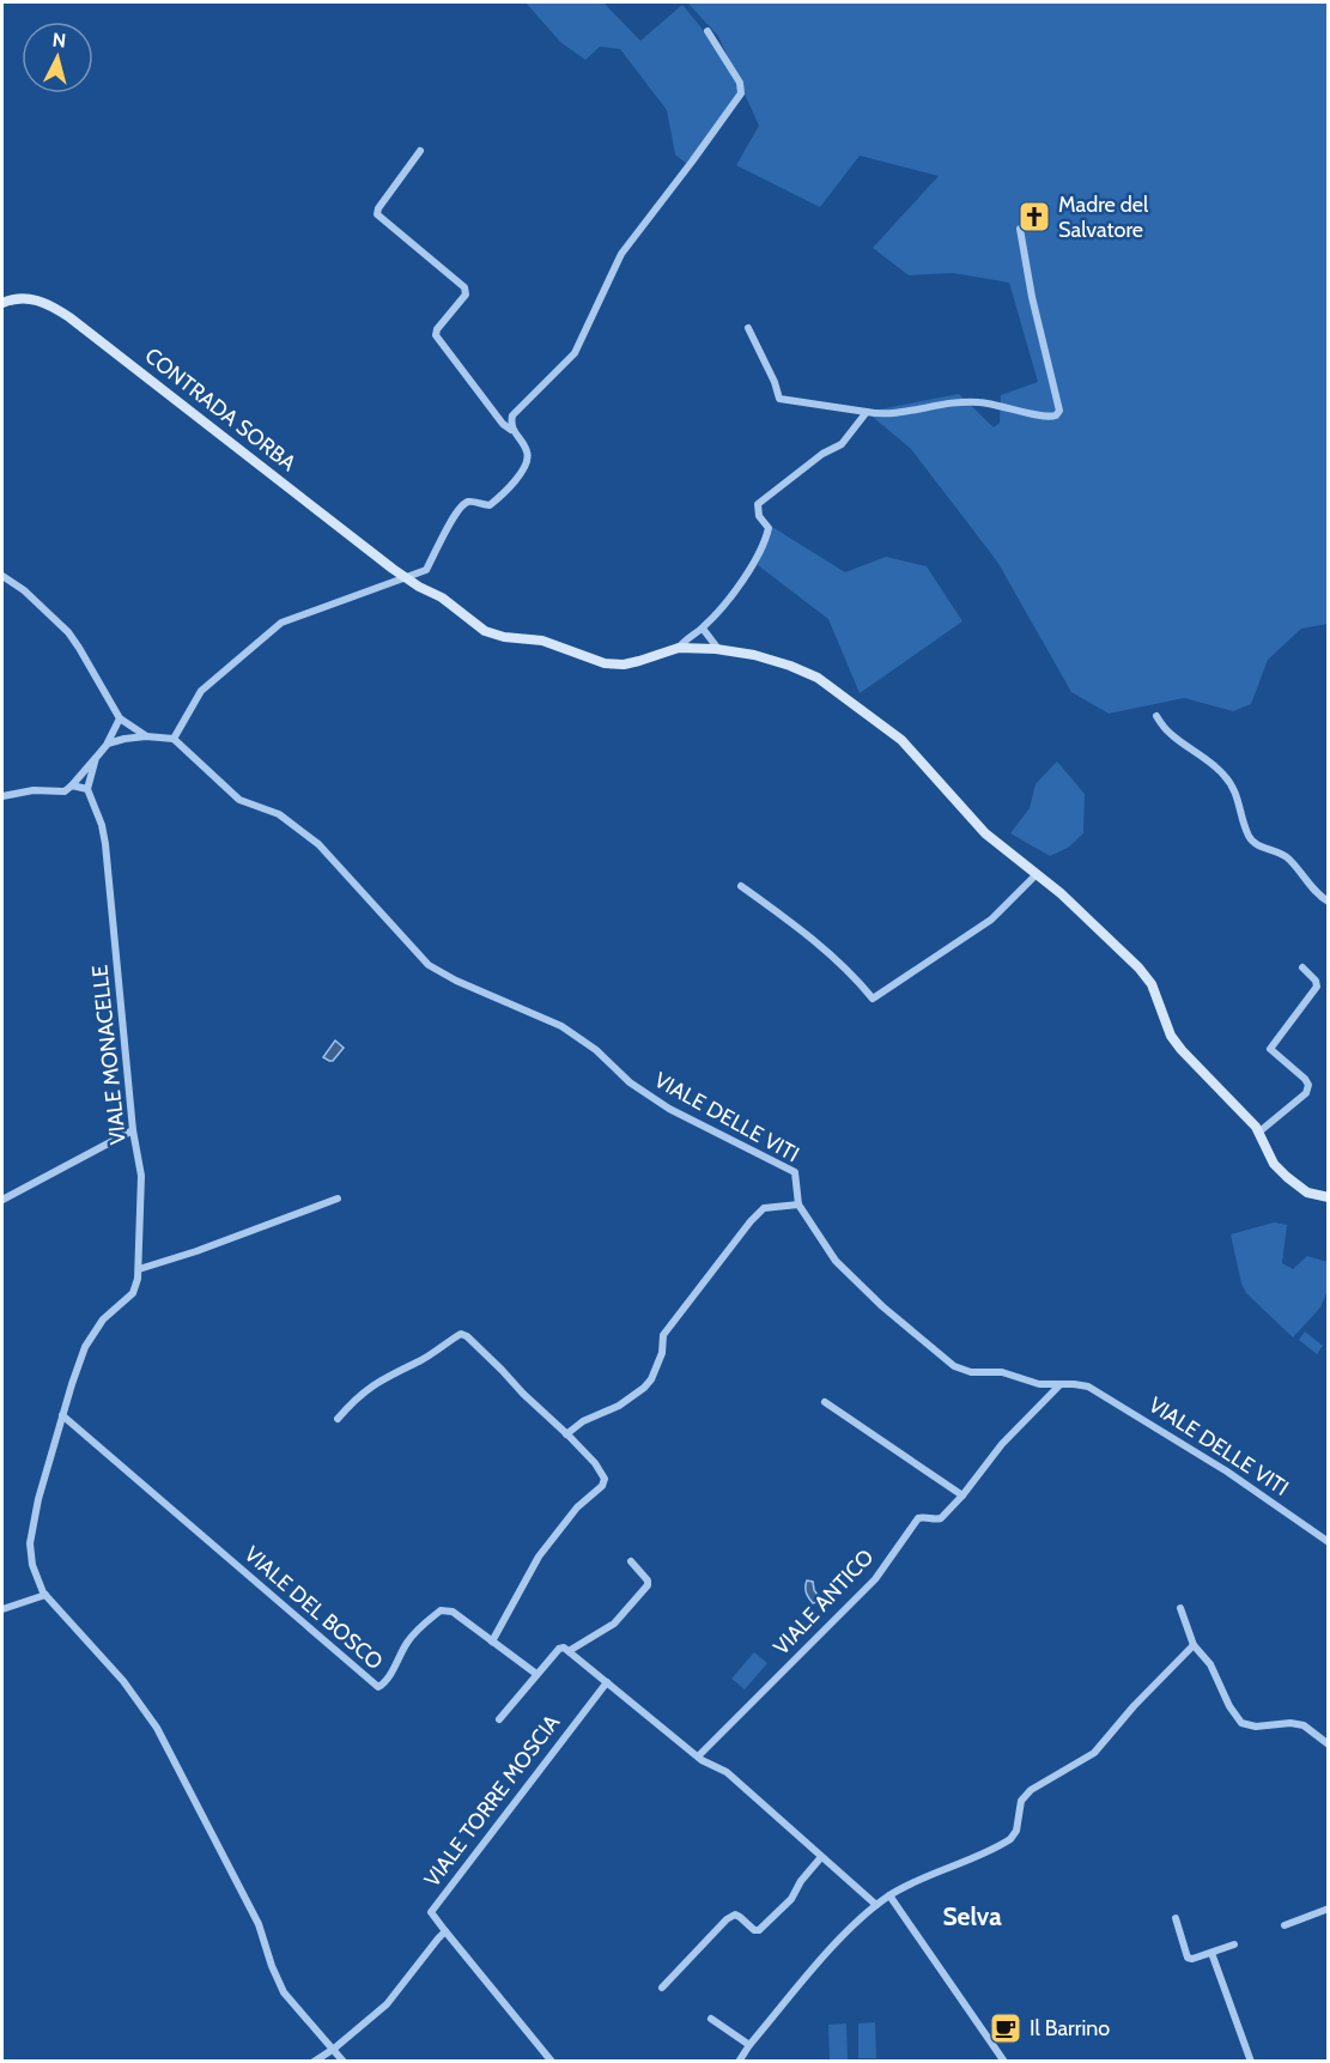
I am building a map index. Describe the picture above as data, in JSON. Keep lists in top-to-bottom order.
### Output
{
  "streets": {
    "street": [
      "CONTRADA SORBA",
      "VIALE MONACELLE",
      "VIALE DELLE VITI",
      "VIALE ANTICO",
      "VIALE DEL BOSCO",
      "VIALE TORRE MOSCIA"
    ]
  },
  "crossings": [
    ["VIALE MONACELLE", "VIALE DEL BOSCO"],
    ["VIALE DELLE VITI", "VIALE ANTICO"]
  ],
  "districts": ["Selva"],
  "places": {
    "church": ["Madre del Salvatore"],
    "cafe": ["Il Barrino"]
  },
  "north": "top"
}
